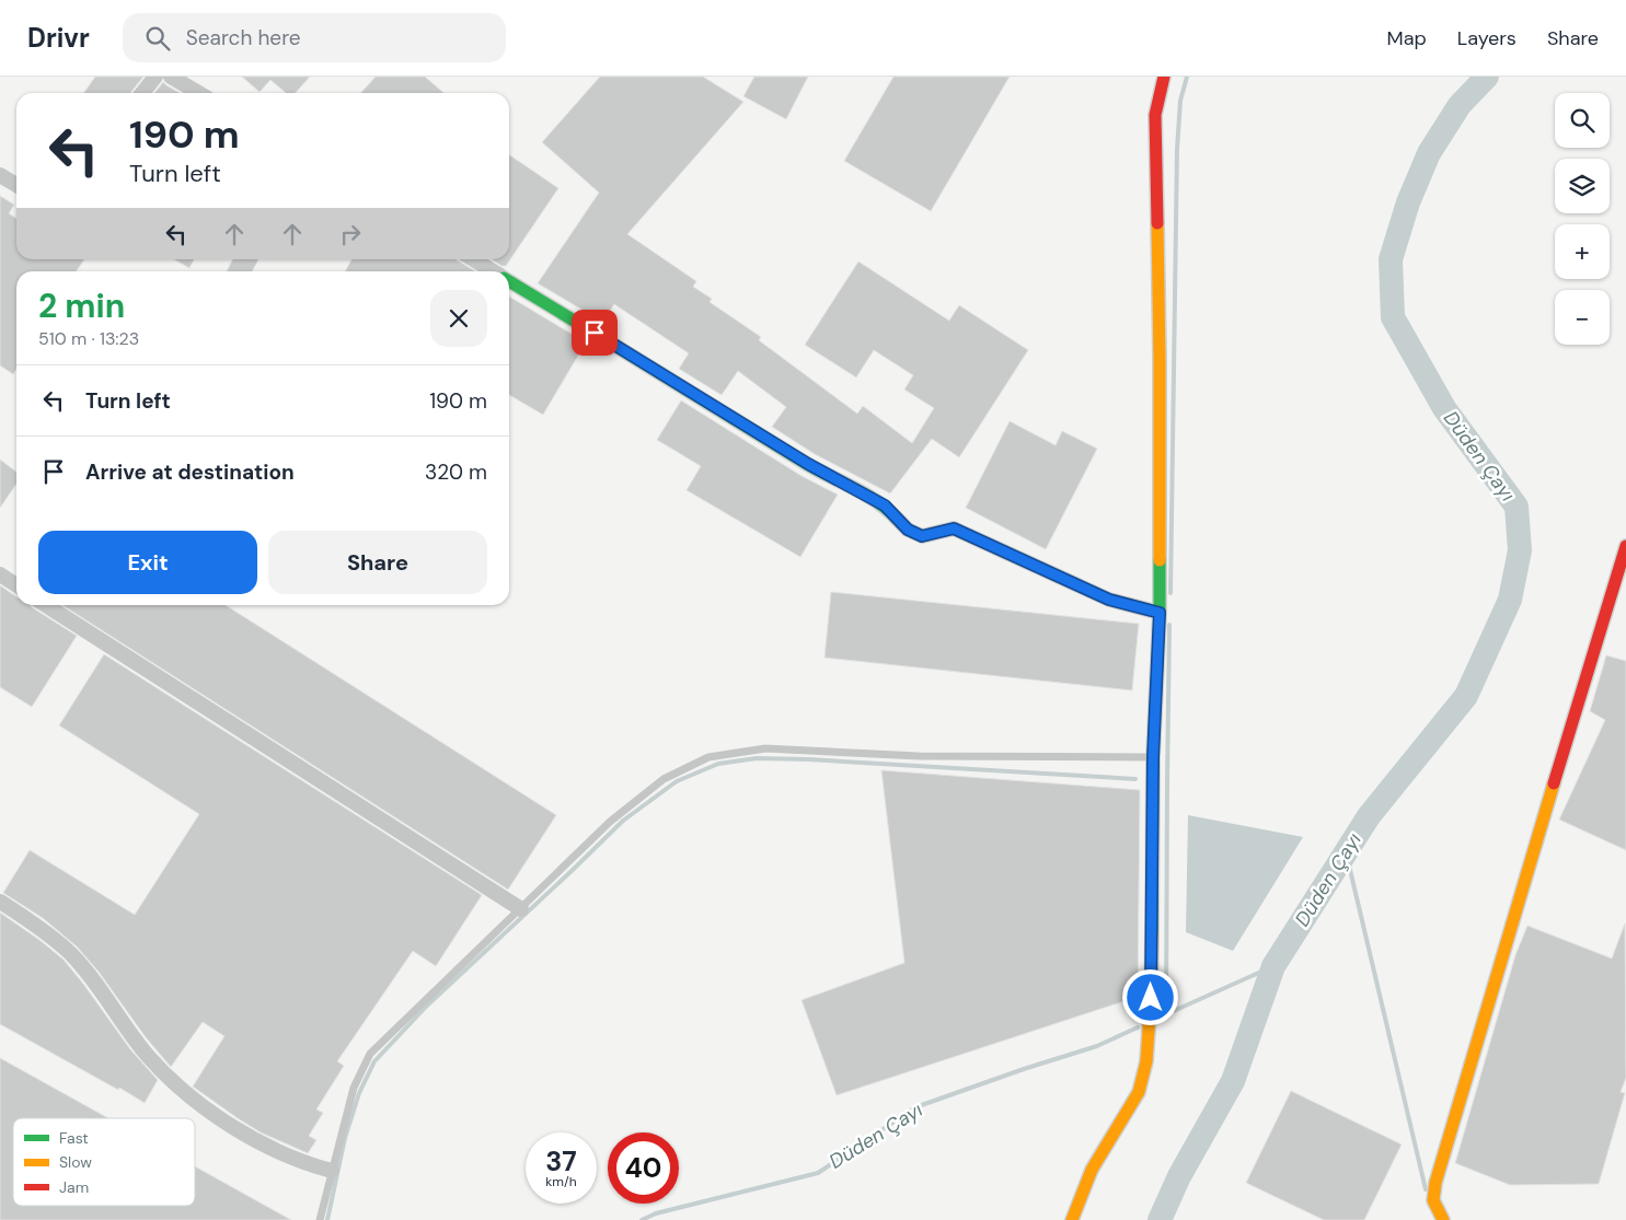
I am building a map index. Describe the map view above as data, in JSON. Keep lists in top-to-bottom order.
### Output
{
  "water": ["Düden Çayı"],
  "legend": ["Fast", "Slow", "Jam"],
  "page": {
    "header": "Drivr",
    "search": "Search here",
    "nav": ["Map", "Layers", "Share"],
    "map_buttons": ["+", "−"],
    "turn": ["190 m", "Turn left"],
    "heading": ["2 min", "510 m · 13:23"],
    "list": [
      {
        "name": "Turn left",
        "value": "190 m"
      },
      {
        "name": "Arrive at destination",
        "value": "320 m"
      }
    ],
    "buttons": ["Exit", "Share"],
    "speed": "37 km/h",
    "limit": "40"
  }
}
